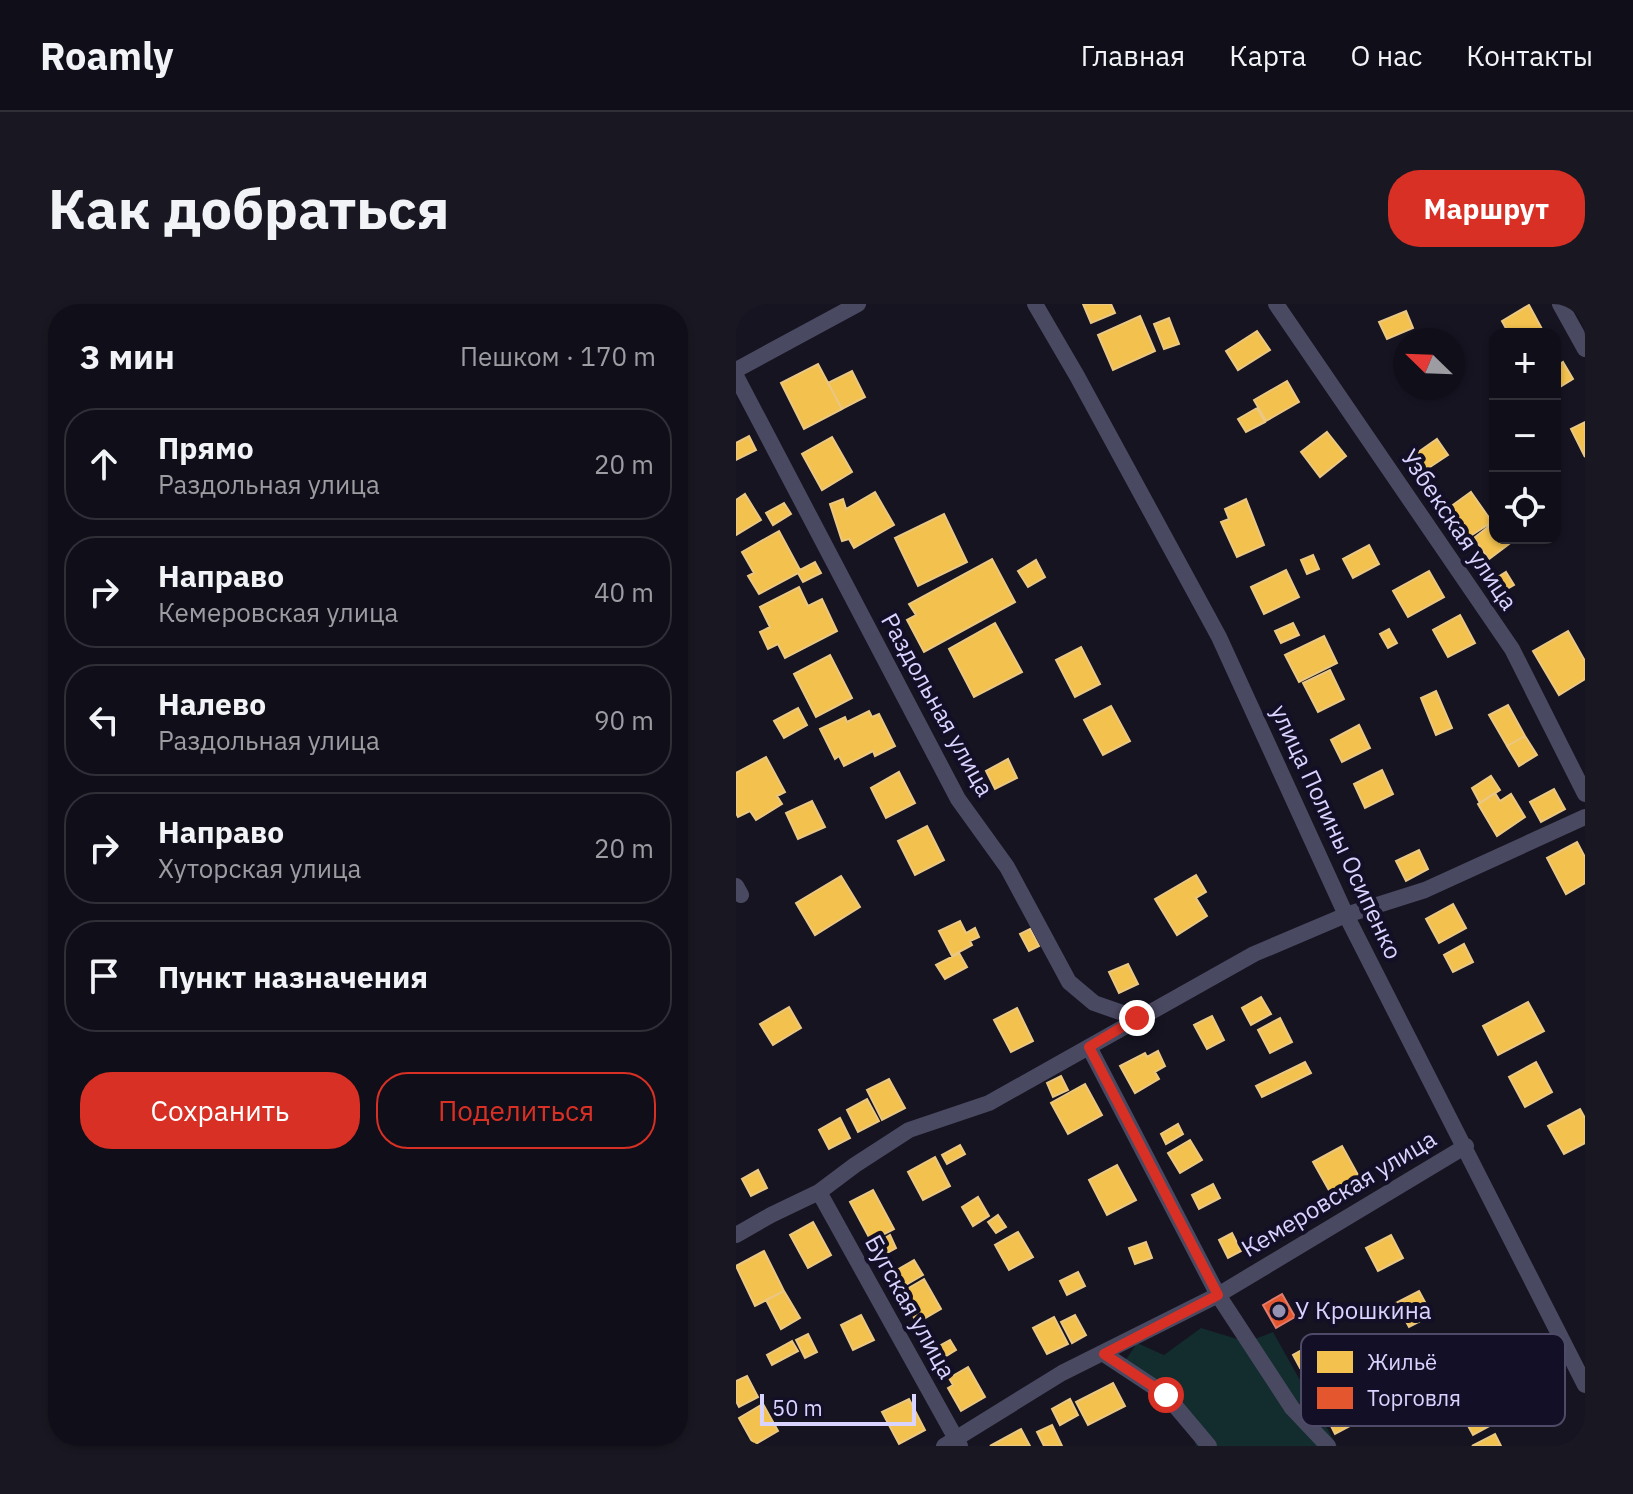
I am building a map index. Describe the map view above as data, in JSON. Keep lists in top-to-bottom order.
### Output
{
  "streets": {
    "street": [
      "Узбекская улица",
      "Раздольная улица",
      "улица Полины Осипенко",
      "Кемеровская улица",
      "Бугская улица"
    ]
  },
  "crossings": [
    ["улица Полины Осипенко", "Кемеровская улица"],
    ["Кемеровская улица", "Бугская улица"]
  ],
  "places": ["У Крошкина"],
  "legend": ["Жильё", "Торговля"],
  "scale_bar": "50 m",
  "north": "top left",
  "page": {
    "header": "Roamly",
    "nav": [
      "Главная",
      "Карта",
      "О нас",
      "Контакты"
    ],
    "buttons": [
      "Маршрут",
      ["Сохранить", "Поделиться"]
    ],
    "title": "Как добраться",
    "heading": ["3 мин", "Пешком · 170 m"],
    "map_buttons": ["+", "−"],
    "list": [
      ["Прямо", "Раздольная улица", "20 m"],
      ["Направо", "Кемеровская улица", "40 m"],
      ["Налево", "Раздольная улица", "90 m"],
      ["Направо", "Хуторская улица", "20 m"],
      "Пункт назначения"
    ],
    "scale": "50 m"
  }
}
